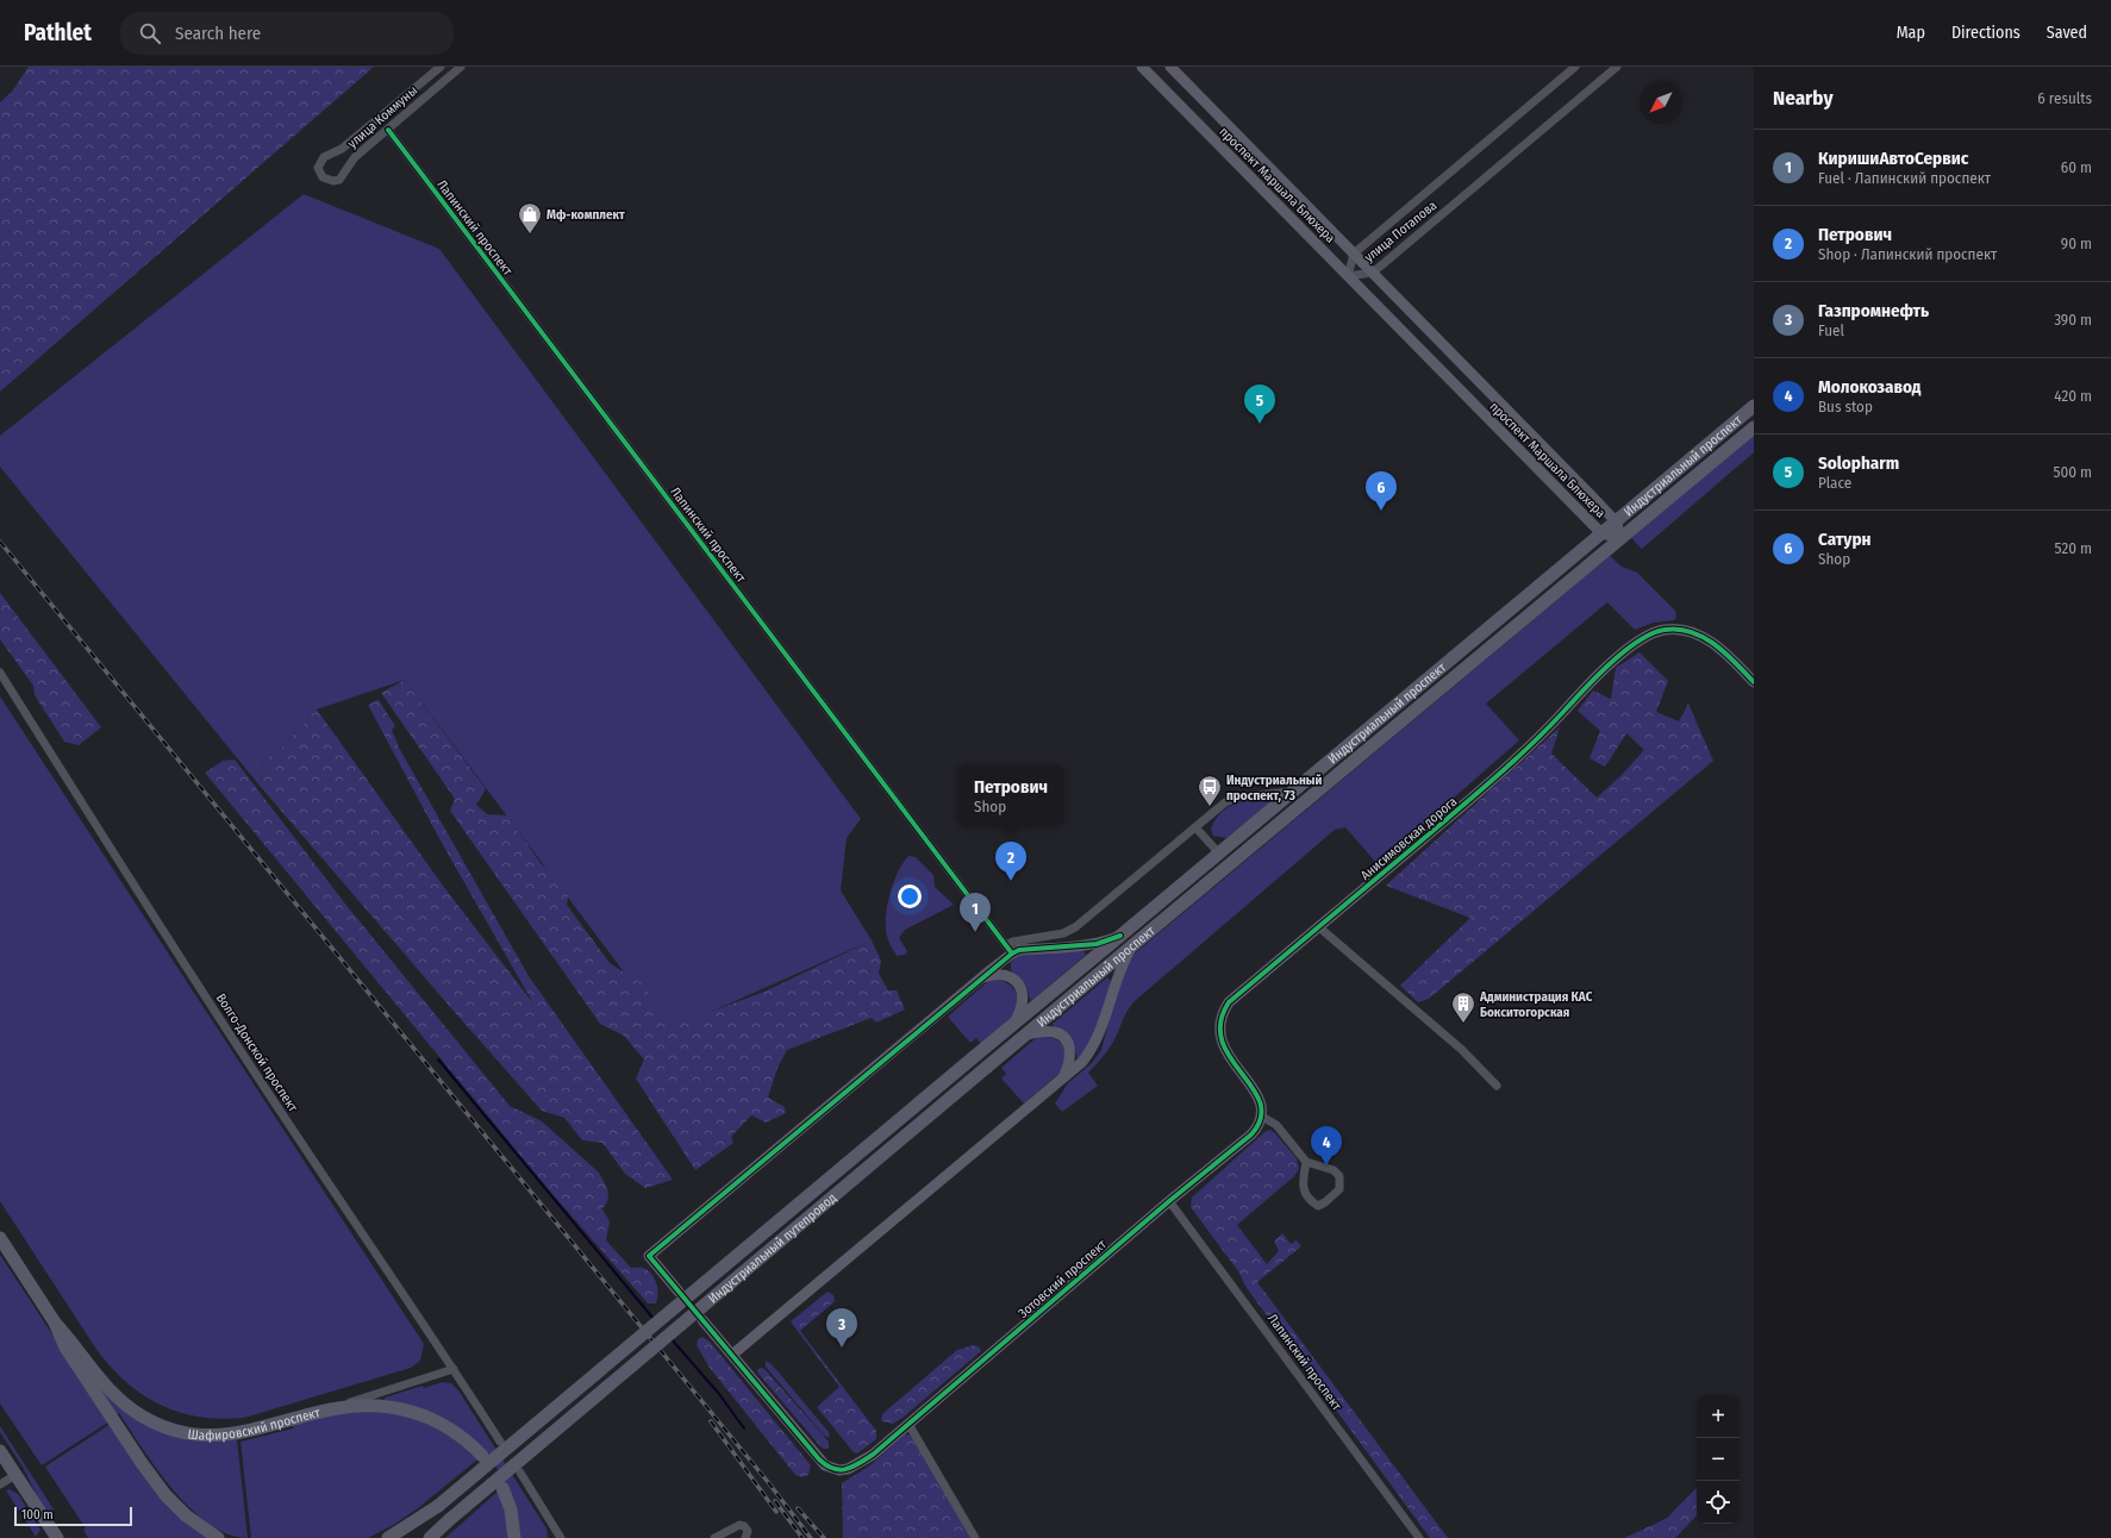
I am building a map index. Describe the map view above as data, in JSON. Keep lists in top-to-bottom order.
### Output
{
  "streets": {
    "main road": ["Индустриальный проспект", "Индустриальный путепровод", "Шафировский проспект"],
    "street": [
      "улица Коммуны",
      "проспект Маршала Блюхера",
      "Лапинский проспект",
      "улица Потапова",
      "Анисимовская дорога",
      "Волго-Донской проспект",
      "Зотовский проспект"
    ]
  },
  "crossings": [
    ["улица Коммуны", "Лапинский проспект"],
    ["проспект Маршала Блюхера", "улица Потапова"],
    ["проспект Маршала Блюхера", "Индустриальный проспект"],
    ["Лапинский проспект", "Зотовский проспект"],
    ["Индустриальный проспект", "Индустриальный путепровод"],
    ["Анисимовская дорога", "Зотовский проспект"]
  ],
  "places": {
    "shop": ["Мф-комплект"],
    "bus stop": ["Индустриальный проспект, 73"],
    "building": ["Администрация КАС Бокситогорская"]
  },
  "scale_bar": "100 m",
  "north": "bottom left",
  "page": {
    "header": "Pathlet",
    "search": "Search here",
    "nav": ["Map", "Directions", "Saved"],
    "heading": ["Nearby", "6 results"],
    "list": [
      {
        "mark": "1",
        "name": "КиришиАвтоСервис",
        "note": "Fuel · Лапинский проспект",
        "value": "60 m"
      },
      {
        "mark": "2",
        "name": "Петрович",
        "note": "Shop · Лапинский проспект",
        "value": "90 m"
      },
      {
        "mark": "3",
        "name": "Газпромнефть",
        "note": "Fuel",
        "value": "390 m"
      },
      {
        "mark": "4",
        "name": "Молокозавод",
        "note": "Bus stop",
        "value": "420 m"
      },
      {
        "mark": "5",
        "name": "Solopharm",
        "note": "Place",
        "value": "500 m"
      },
      {
        "mark": "6",
        "name": "Сатурн",
        "note": "Shop",
        "value": "520 m"
      }
    ],
    "pins": [
      "5",
      "6",
      "2",
      "1",
      "4",
      "3"
    ],
    "popup": ["Петрович", "Shop"],
    "map_buttons": ["+", "−"],
    "scale": "100 m"
  }
}
